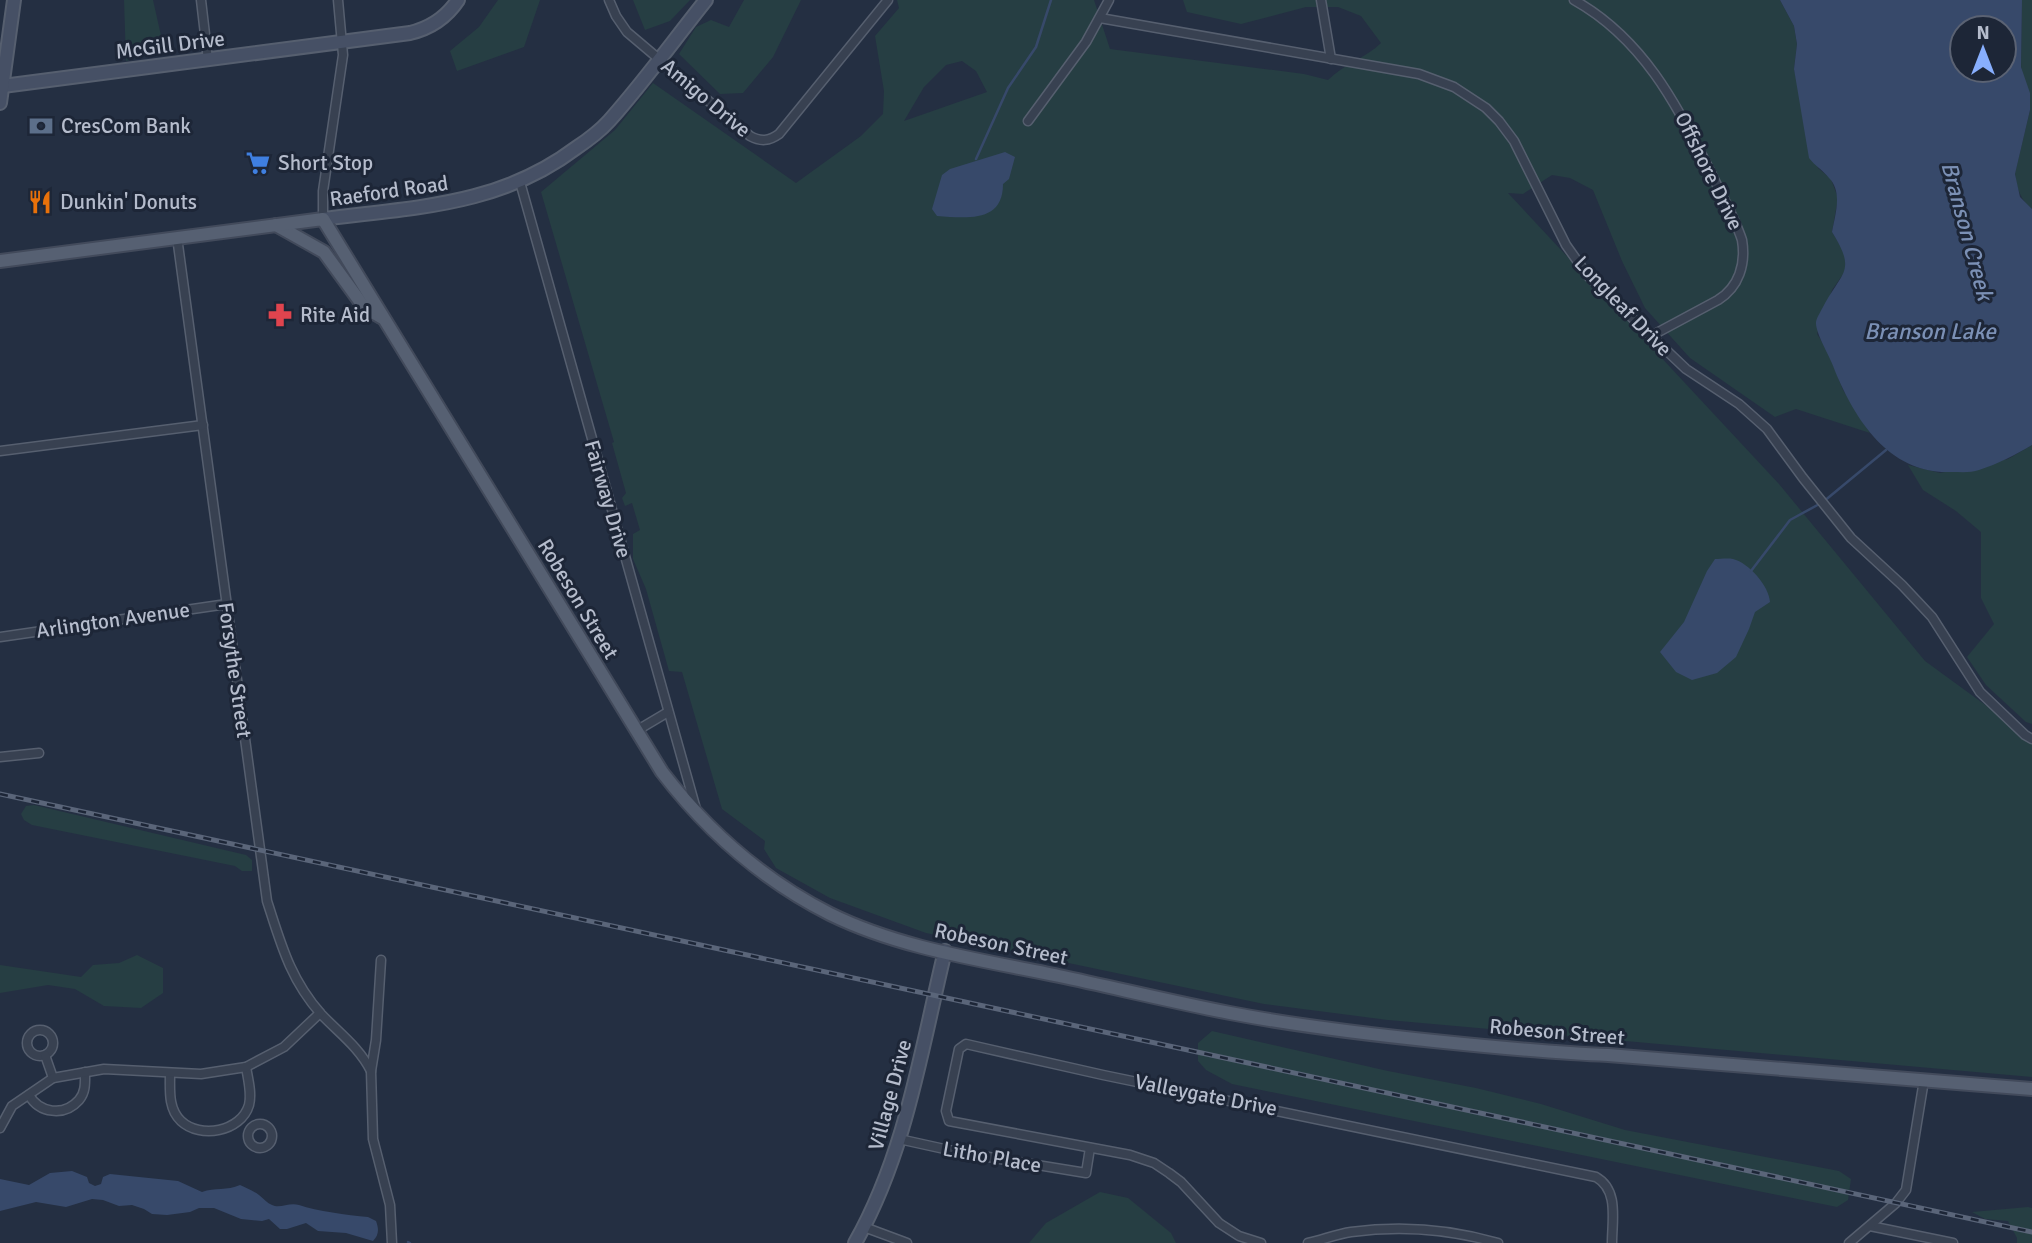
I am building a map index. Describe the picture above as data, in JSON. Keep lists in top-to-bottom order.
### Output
{
  "streets": {
    "main road": [
      "McGill Drive",
      "Raeford Road",
      "Robeson Street",
      "Village Drive"
    ],
    "street": [
      "Amigo Drive",
      "Offshore Drive",
      "Longleaf Drive",
      "Fairway Drive",
      "Arlington Avenue",
      "Forsythe Street",
      "Valleygate Drive",
      "Litho Place"
    ]
  },
  "crossings": [
    ["Amigo Drive", "Raeford Road"],
    ["Offshore Drive", "Longleaf Drive"],
    ["Raeford Road", "Fairway Drive"],
    ["Raeford Road", "Robeson Street"],
    ["Raeford Road", "Forsythe Street"],
    ["Fairway Drive", "Robeson Street"],
    ["Robeson Street", "Village Drive"],
    ["Arlington Avenue", "Forsythe Street"],
    ["Village Drive", "Litho Place"],
    ["Valleygate Drive", "Litho Place"]
  ],
  "water": ["Branson Creek", "Branson Lake"],
  "places": {
    "bank": ["CresCom Bank"],
    "supermarket": ["Short Stop"],
    "restaurant": ["Dunkin' Donuts"],
    "pharmacy": ["Rite Aid"]
  },
  "north": "top"
}
